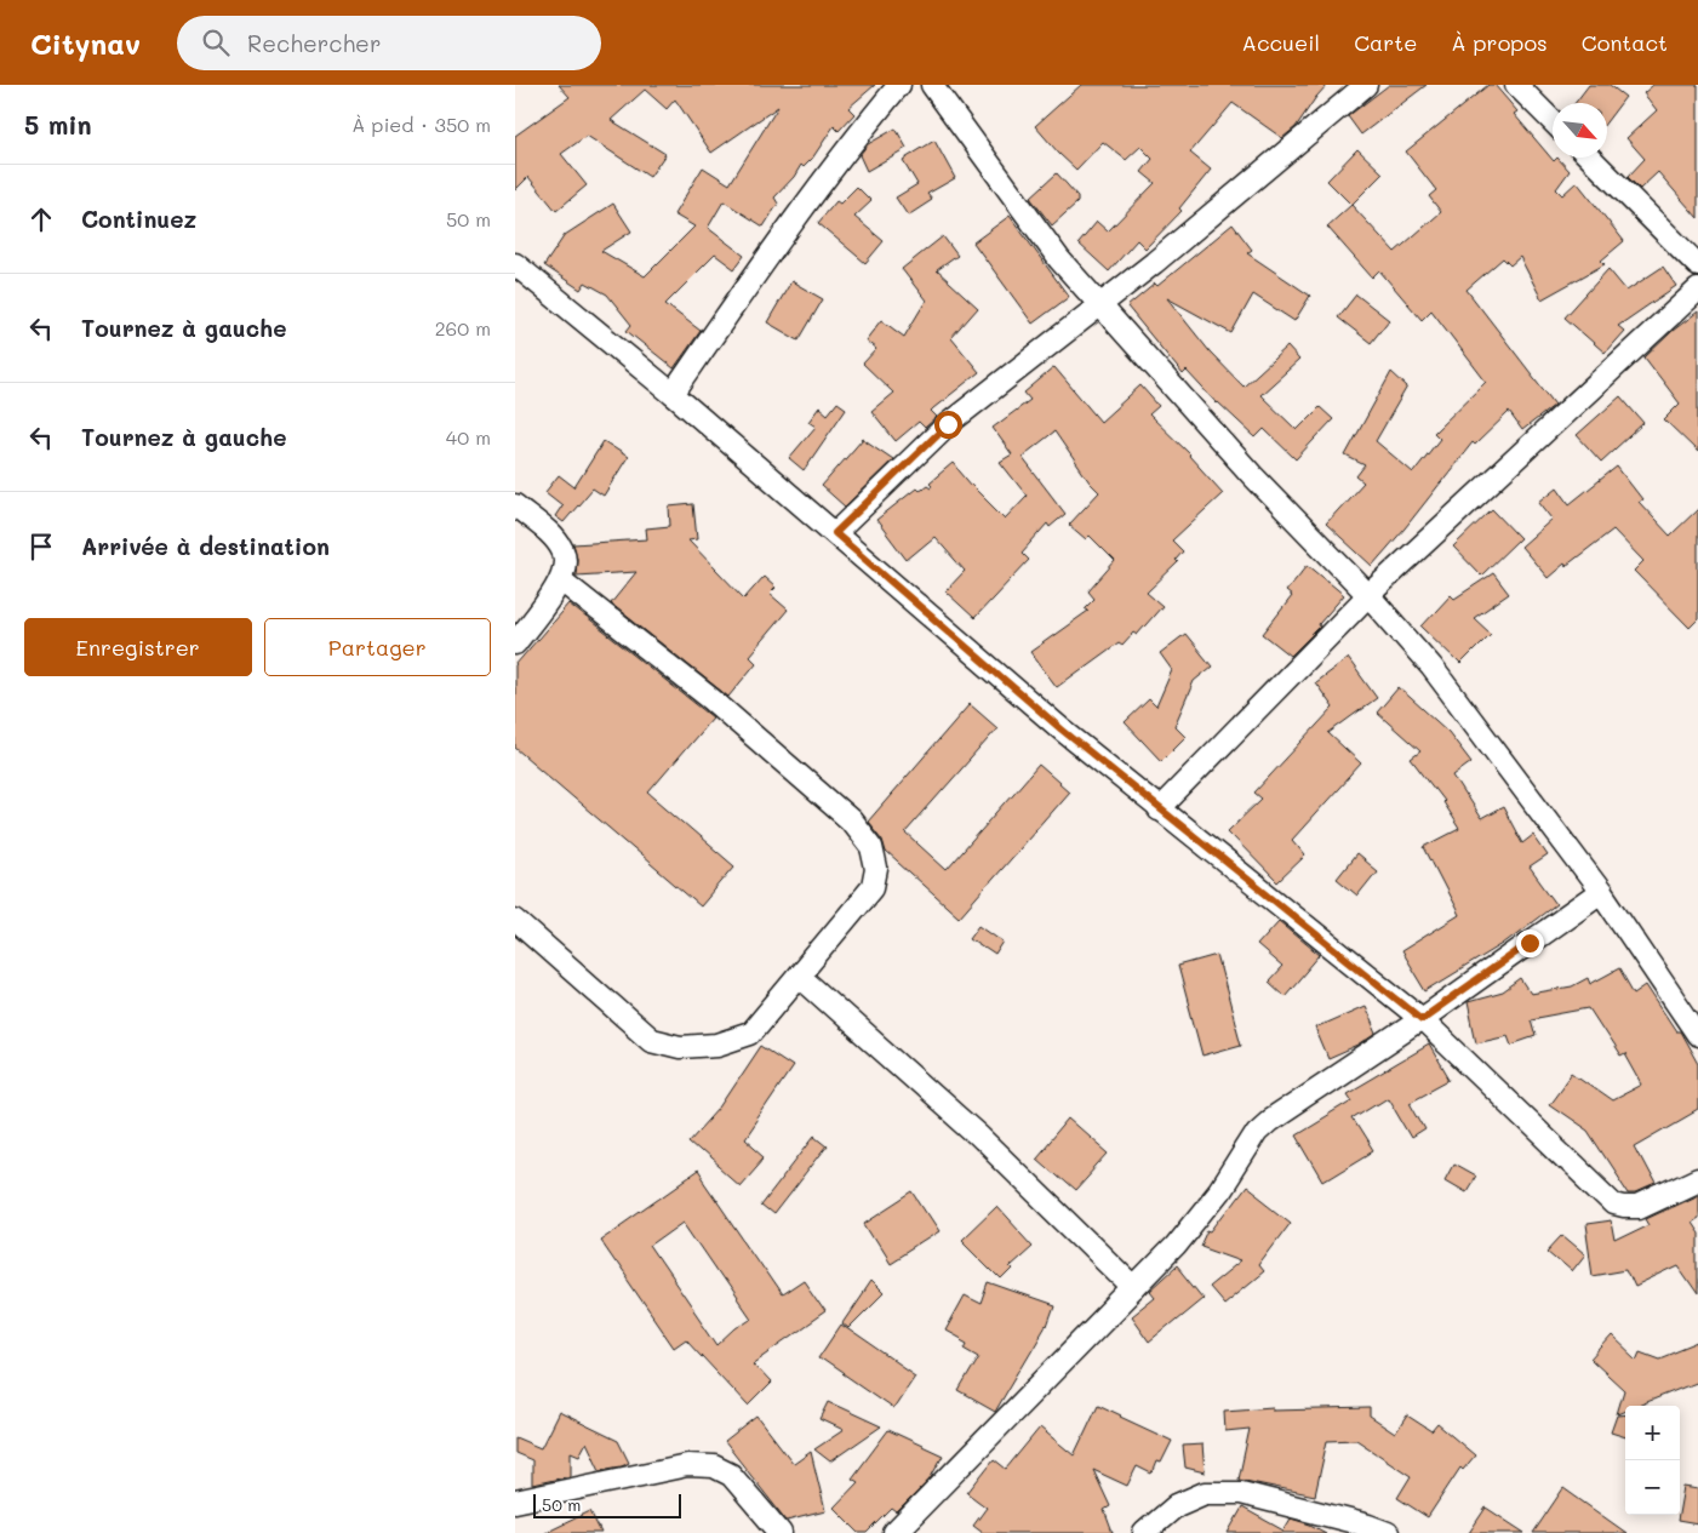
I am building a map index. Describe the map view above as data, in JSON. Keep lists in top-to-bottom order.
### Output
{
  "scale_bar": "50 m",
  "north": "bottom right",
  "page": {
    "header": "Citynav",
    "search": "Rechercher",
    "nav": [
      "Accueil",
      "Carte",
      "À propos",
      "Contact"
    ],
    "heading": ["5 min", "À pied · 350 m"],
    "list": [
      ["Continuez", "50 m"],
      ["Tournez à gauche", "260 m"],
      ["Tournez à gauche", "40 m"],
      "Arrivée à destination"
    ],
    "buttons": ["Enregistrer", "Partager"],
    "map_buttons": ["+", "−"],
    "scale": "50 m"
  }
}
